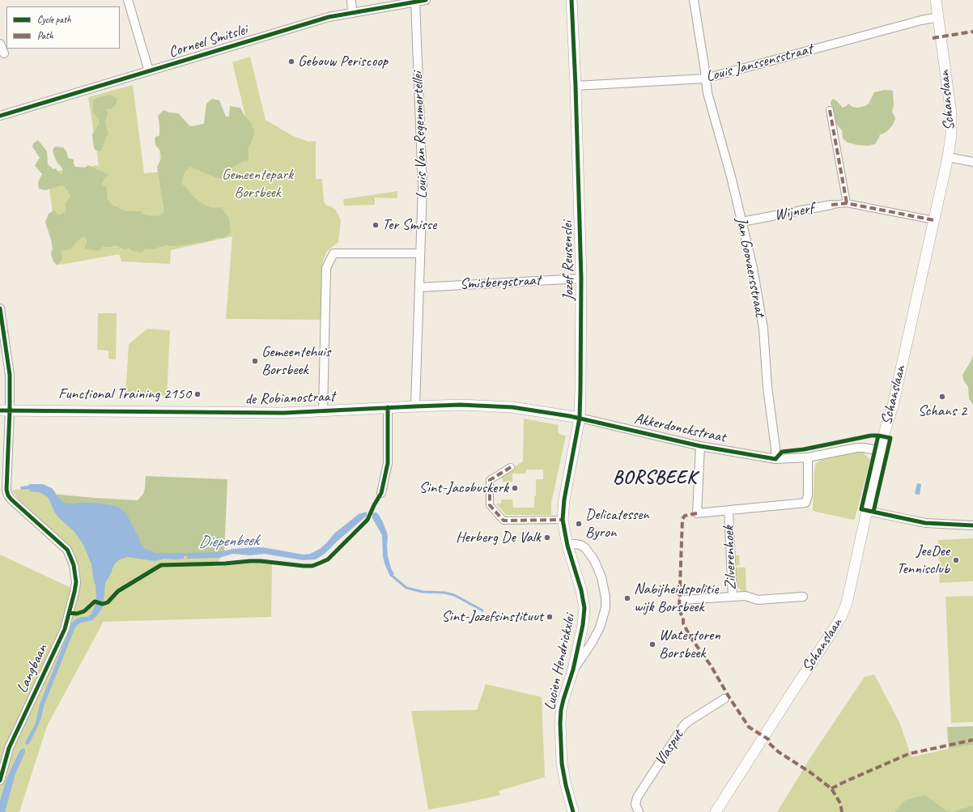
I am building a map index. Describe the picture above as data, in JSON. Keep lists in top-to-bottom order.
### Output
{
  "streets": {
    "street": [
      "Corneel Smitslei",
      "Louis Janssensstraat",
      "Schanslaan",
      "Louis Van Regenmortellei",
      "Wijnerf",
      "Jozef Reusenslei",
      "Jan Goovaersstraat",
      "Smisbergstraat",
      "de Robianostraat",
      "Akkerdonckstraat",
      "Zilverenhoek",
      "Lucien Hendrickxlei",
      "Langbaan",
      "Vlasput"
    ]
  },
  "crossings": [
    ["Corneel Smitslei", "Louis Van Regenmortellei"],
    ["Louis Janssensstraat", "Schanslaan"],
    ["Louis Janssensstraat", "Jozef Reusenslei"],
    ["Louis Janssensstraat", "Jan Goovaersstraat"],
    ["Schanslaan", "Wijnerf"],
    ["Schanslaan", "Akkerdonckstraat"],
    ["Louis Van Regenmortellei", "Smisbergstraat"],
    ["Louis Van Regenmortellei", "de Robianostraat"],
    ["Wijnerf", "Jan Goovaersstraat"],
    ["Jozef Reusenslei", "Smisbergstraat"],
    ["Jozef Reusenslei", "de Robianostraat"],
    ["Jozef Reusenslei", "Akkerdonckstraat"],
    ["Jozef Reusenslei", "Lucien Hendrickxlei"],
    ["Jan Goovaersstraat", "Akkerdonckstraat"],
    ["de Robianostraat", "Akkerdonckstraat"],
    ["de Robianostraat", "Langbaan"],
    ["Akkerdonckstraat", "Zilverenhoek"]
  ],
  "districts": ["BORSBEEK"],
  "water": ["Diepenbeek"],
  "parks": ["Gemeentepark Borsbeek"],
  "places": [
    "Gebouw Periscoop",
    "Ter Smisse",
    "Gemeentehuis Borsbeek",
    "Functional Training 2150",
    "Schans 2",
    "Sint-Jacobuskerk",
    "Delicatessen Byron",
    "Herberg De Valk",
    "JeeDee Tennisclub",
    "Nabijheidspolitie wijk Borsbeek",
    "Sint-Jozefsinstituut",
    "Watertoren Borsbeek"
  ],
  "legend": ["Cycle path", "Path"]
}
